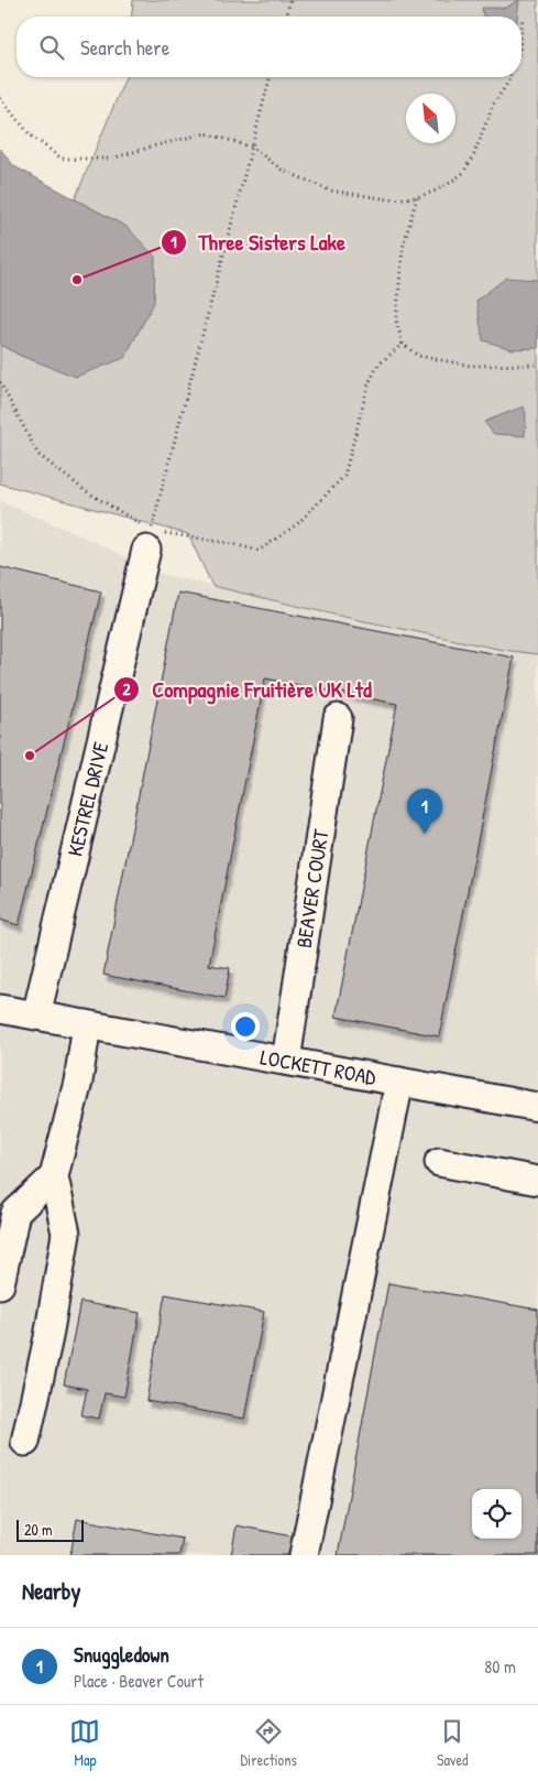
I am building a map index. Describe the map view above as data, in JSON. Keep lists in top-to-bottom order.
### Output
{
  "streets": {
    "street": ["KESTREL DRIVE", "BEAVER COURT", "LOCKETT ROAD"]
  },
  "crossings": [
    ["KESTREL DRIVE", "LOCKETT ROAD"],
    ["BEAVER COURT", "LOCKETT ROAD"]
  ],
  "places": ["Three Sisters Lake", "Compagnie Fruitière UK Ltd"],
  "scale_bar": "20 m",
  "north": "top left",
  "page": {
    "search": "Search here",
    "pins": "1",
    "scale": "20 m",
    "heading": "Nearby",
    "list": [
      {
        "mark": "1",
        "name": "Snuggledown",
        "note": "Place · Beaver Court",
        "value": "80 m"
      }
    ],
    "nav": ["Map", "Directions", "Saved"]
  }
}
